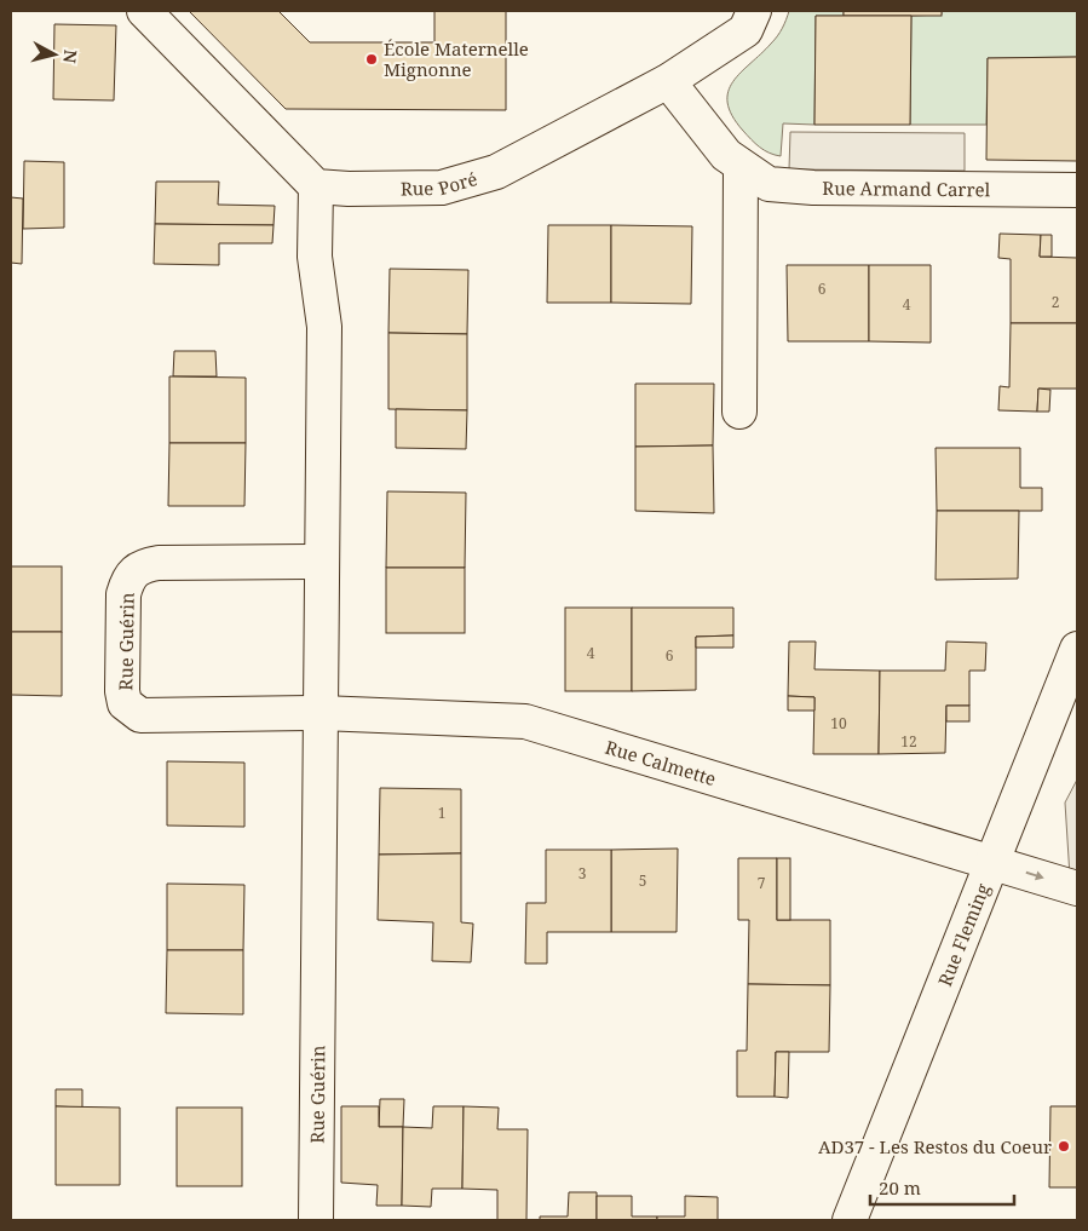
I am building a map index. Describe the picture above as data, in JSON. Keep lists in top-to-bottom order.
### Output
{
  "streets": {
    "street": [
      "Rue Poré",
      "Rue Armand Carrel",
      "Rue Guérin",
      "Rue Calmette",
      "Rue Fleming"
    ]
  },
  "crossings": [
    ["Rue Poré", "Rue Armand Carrel"],
    ["Rue Poré", "Rue Guérin"],
    ["Rue Guérin", "Rue Calmette"],
    ["Rue Calmette", "Rue Fleming"]
  ],
  "places": ["École Maternelle Mignonne", "AD37 - Les Restos du Coeur"],
  "house_numbers": [
    "6",
    "2",
    "4",
    "4",
    "6",
    "10",
    "12",
    "1",
    "3",
    "5",
    "7"
  ],
  "scale_bar": "20 m",
  "north": "right"
}
